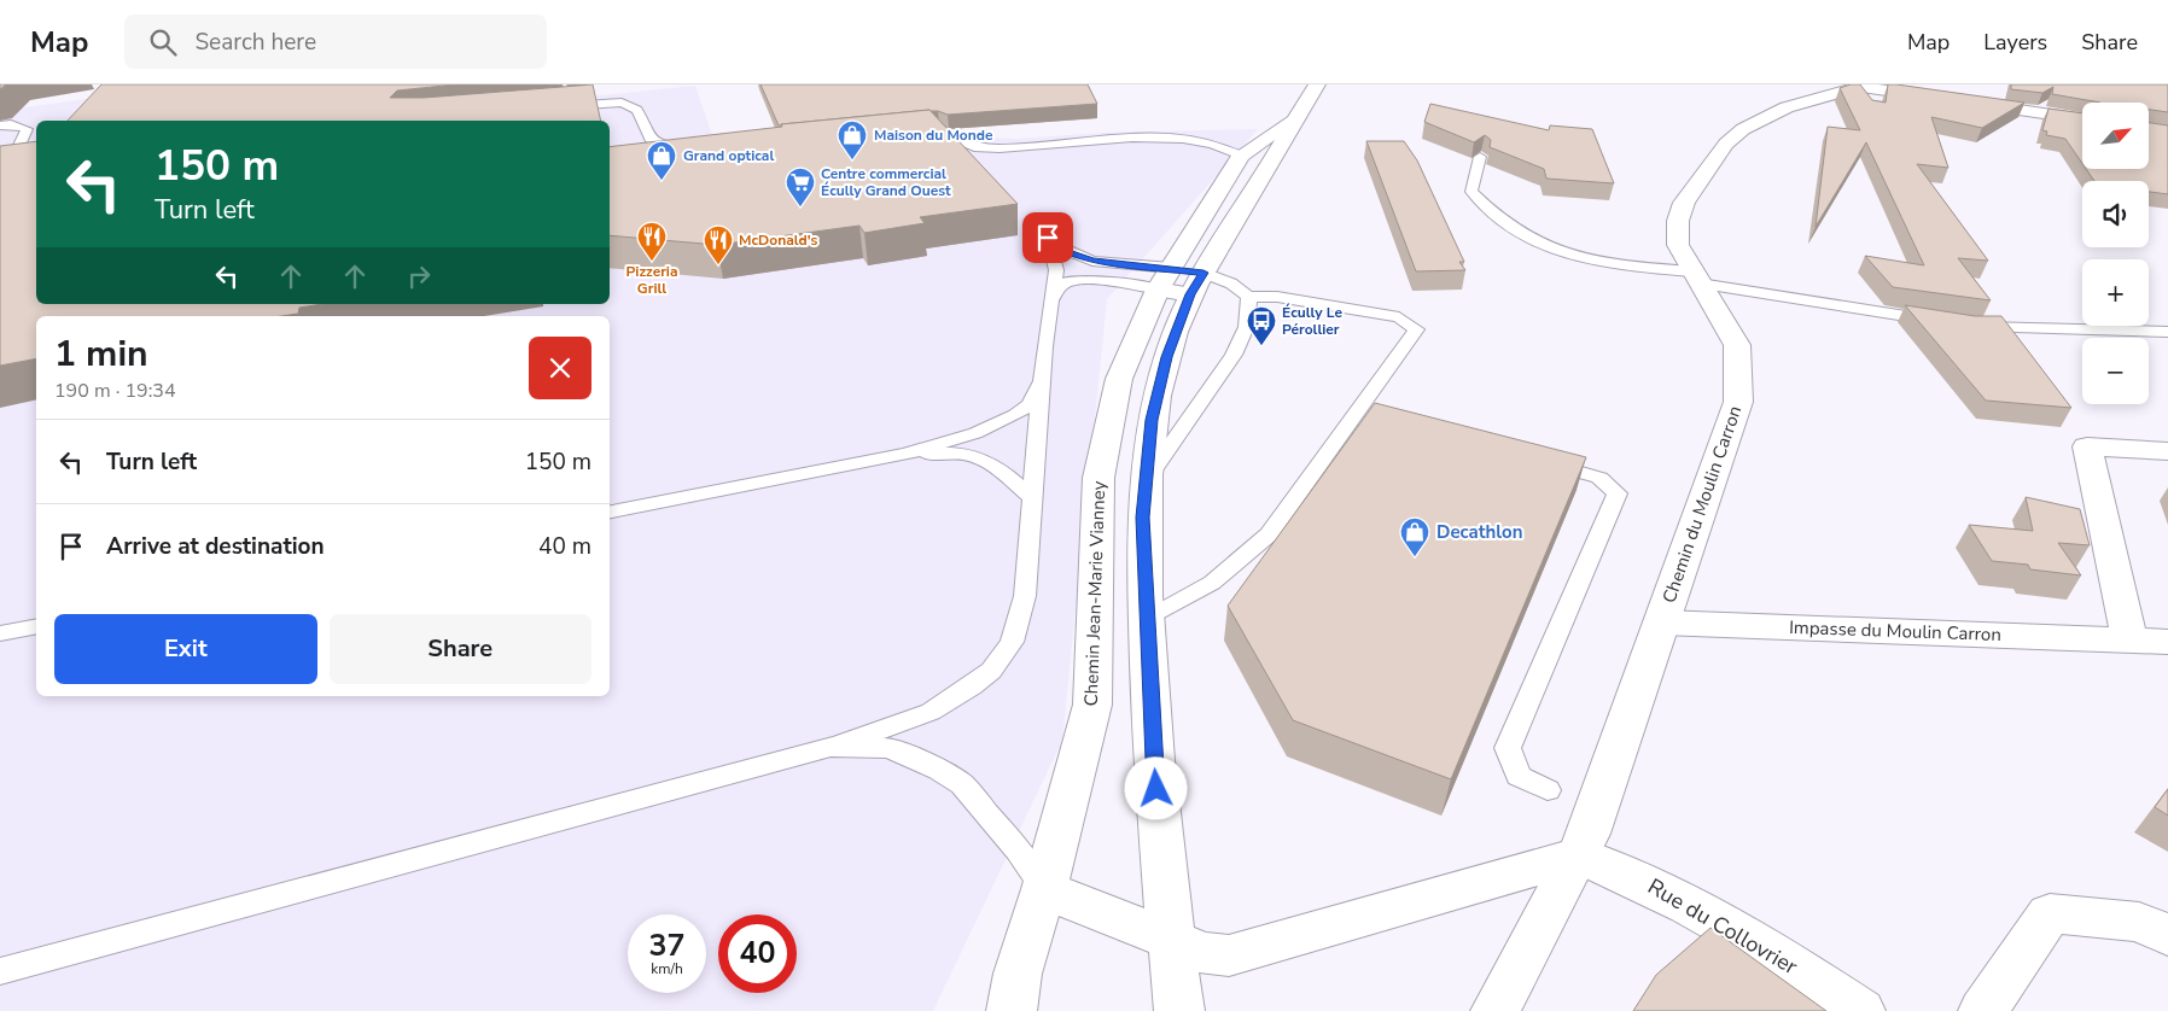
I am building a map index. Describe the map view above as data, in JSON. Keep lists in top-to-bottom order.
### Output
{
  "streets": {
    "street": [
      "Chemin du Moulin Carron",
      "Chemin Jean-Marie Vianney",
      "Impasse du Moulin Carron",
      "Rue du Collovrier"
    ]
  },
  "crossings": [
    ["Chemin du Moulin Carron", "Impasse du Moulin Carron"],
    ["Chemin du Moulin Carron", "Rue du Collovrier"]
  ],
  "places": {
    "shop": ["Maison du Monde", "Grand optical", "Decathlon"],
    "supermarket": ["Centre commercial Écully Grand Ouest"],
    "restaurant": ["Pizzeria Grill", "McDonald's"],
    "bus stop": ["Écully Le Pérollier"]
  },
  "north": "top right",
  "page": {
    "header": "Map",
    "search": "Search here",
    "nav": ["Map", "Layers", "Share"],
    "map_buttons": ["+", "−"],
    "turn": ["150 m", "Turn left"],
    "heading": ["1 min", "190 m · 19:34"],
    "list": [
      {
        "name": "Turn left",
        "value": "150 m"
      },
      {
        "name": "Arrive at destination",
        "value": "40 m"
      }
    ],
    "buttons": ["Exit", "Share"],
    "speed": "37 km/h",
    "limit": "40"
  }
}
